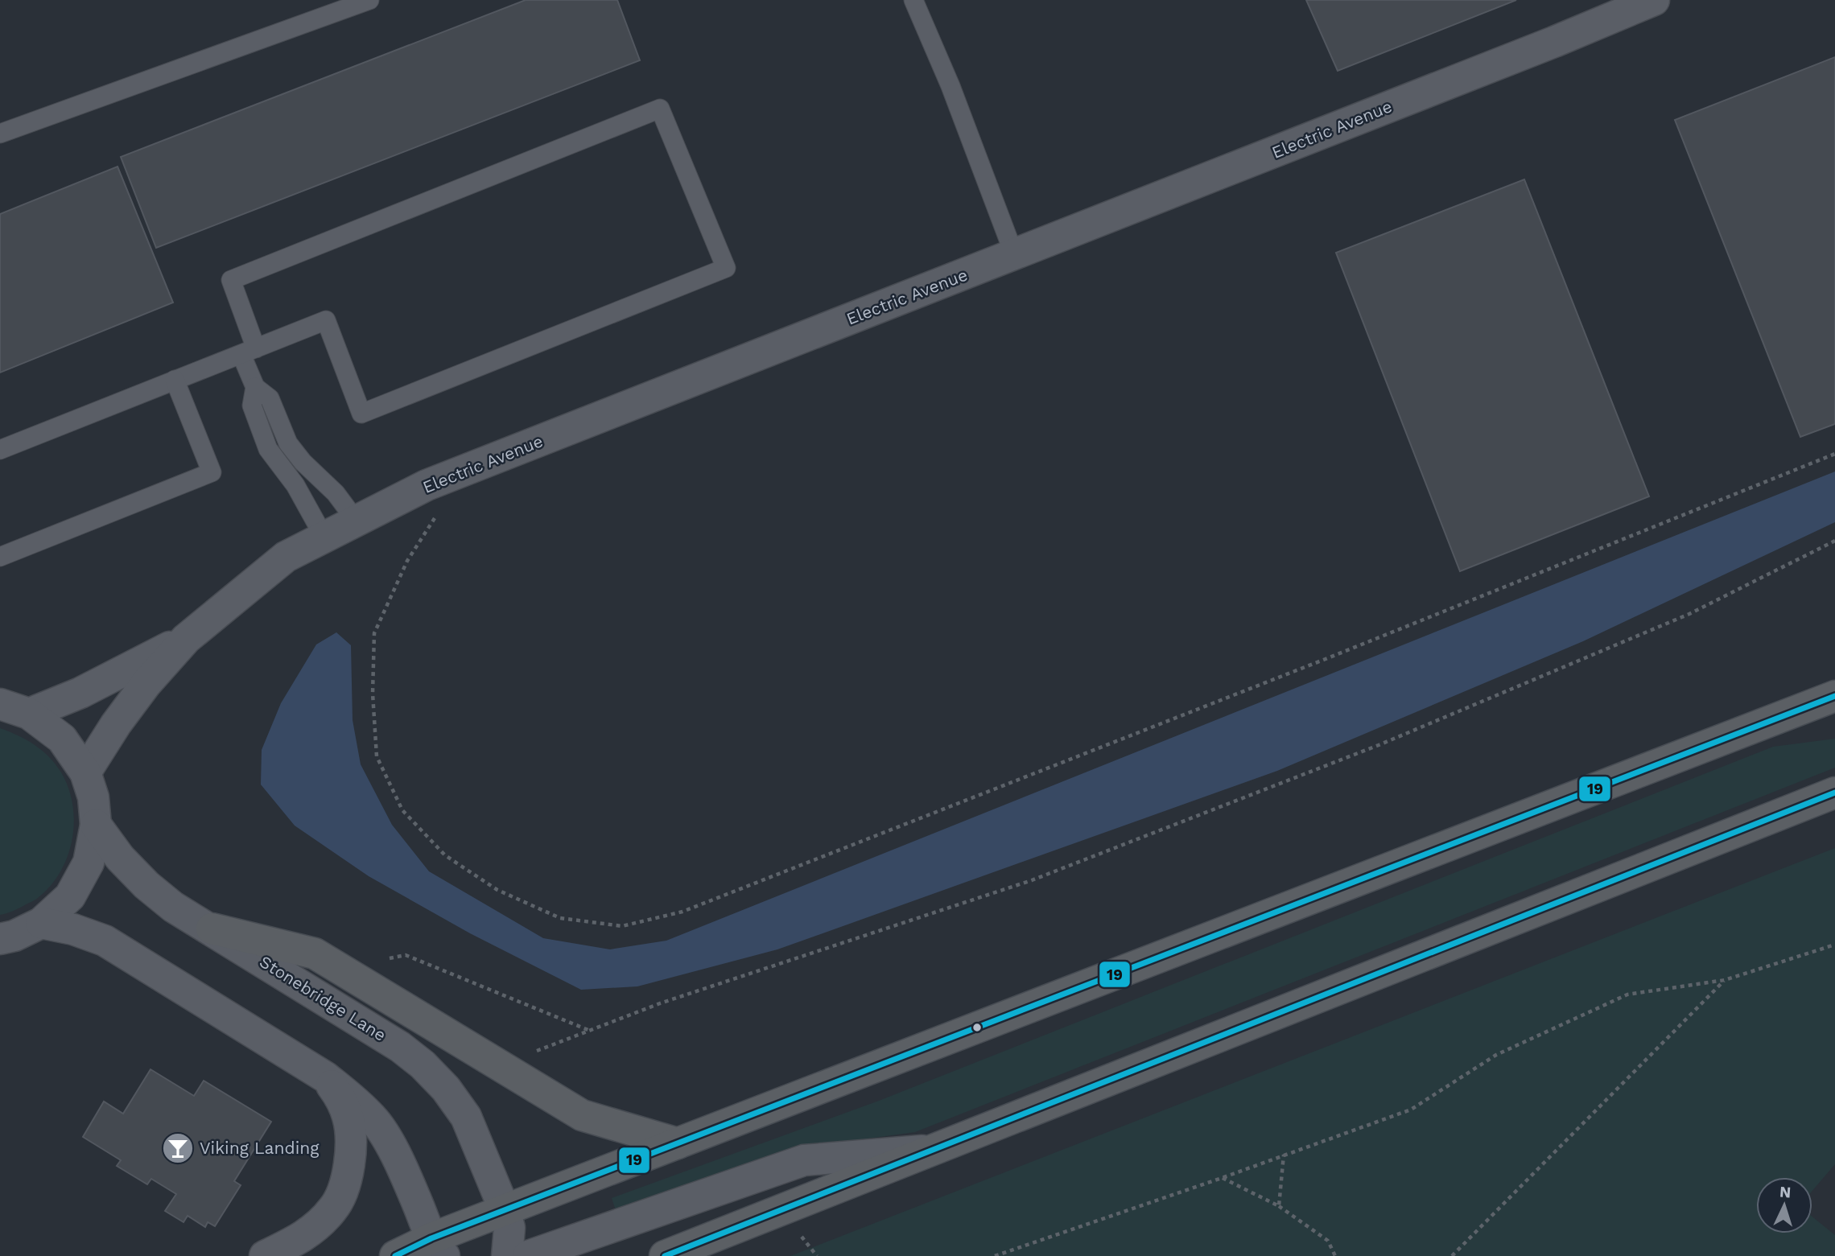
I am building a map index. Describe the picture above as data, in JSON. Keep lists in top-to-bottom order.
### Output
{
  "streets": {
    "street": ["Electric Avenue", "Stonebridge Lane"]
  },
  "places": {
    "bar": ["Viking Landing"]
  },
  "lines": ["transit line 19"],
  "north": "top"
}
